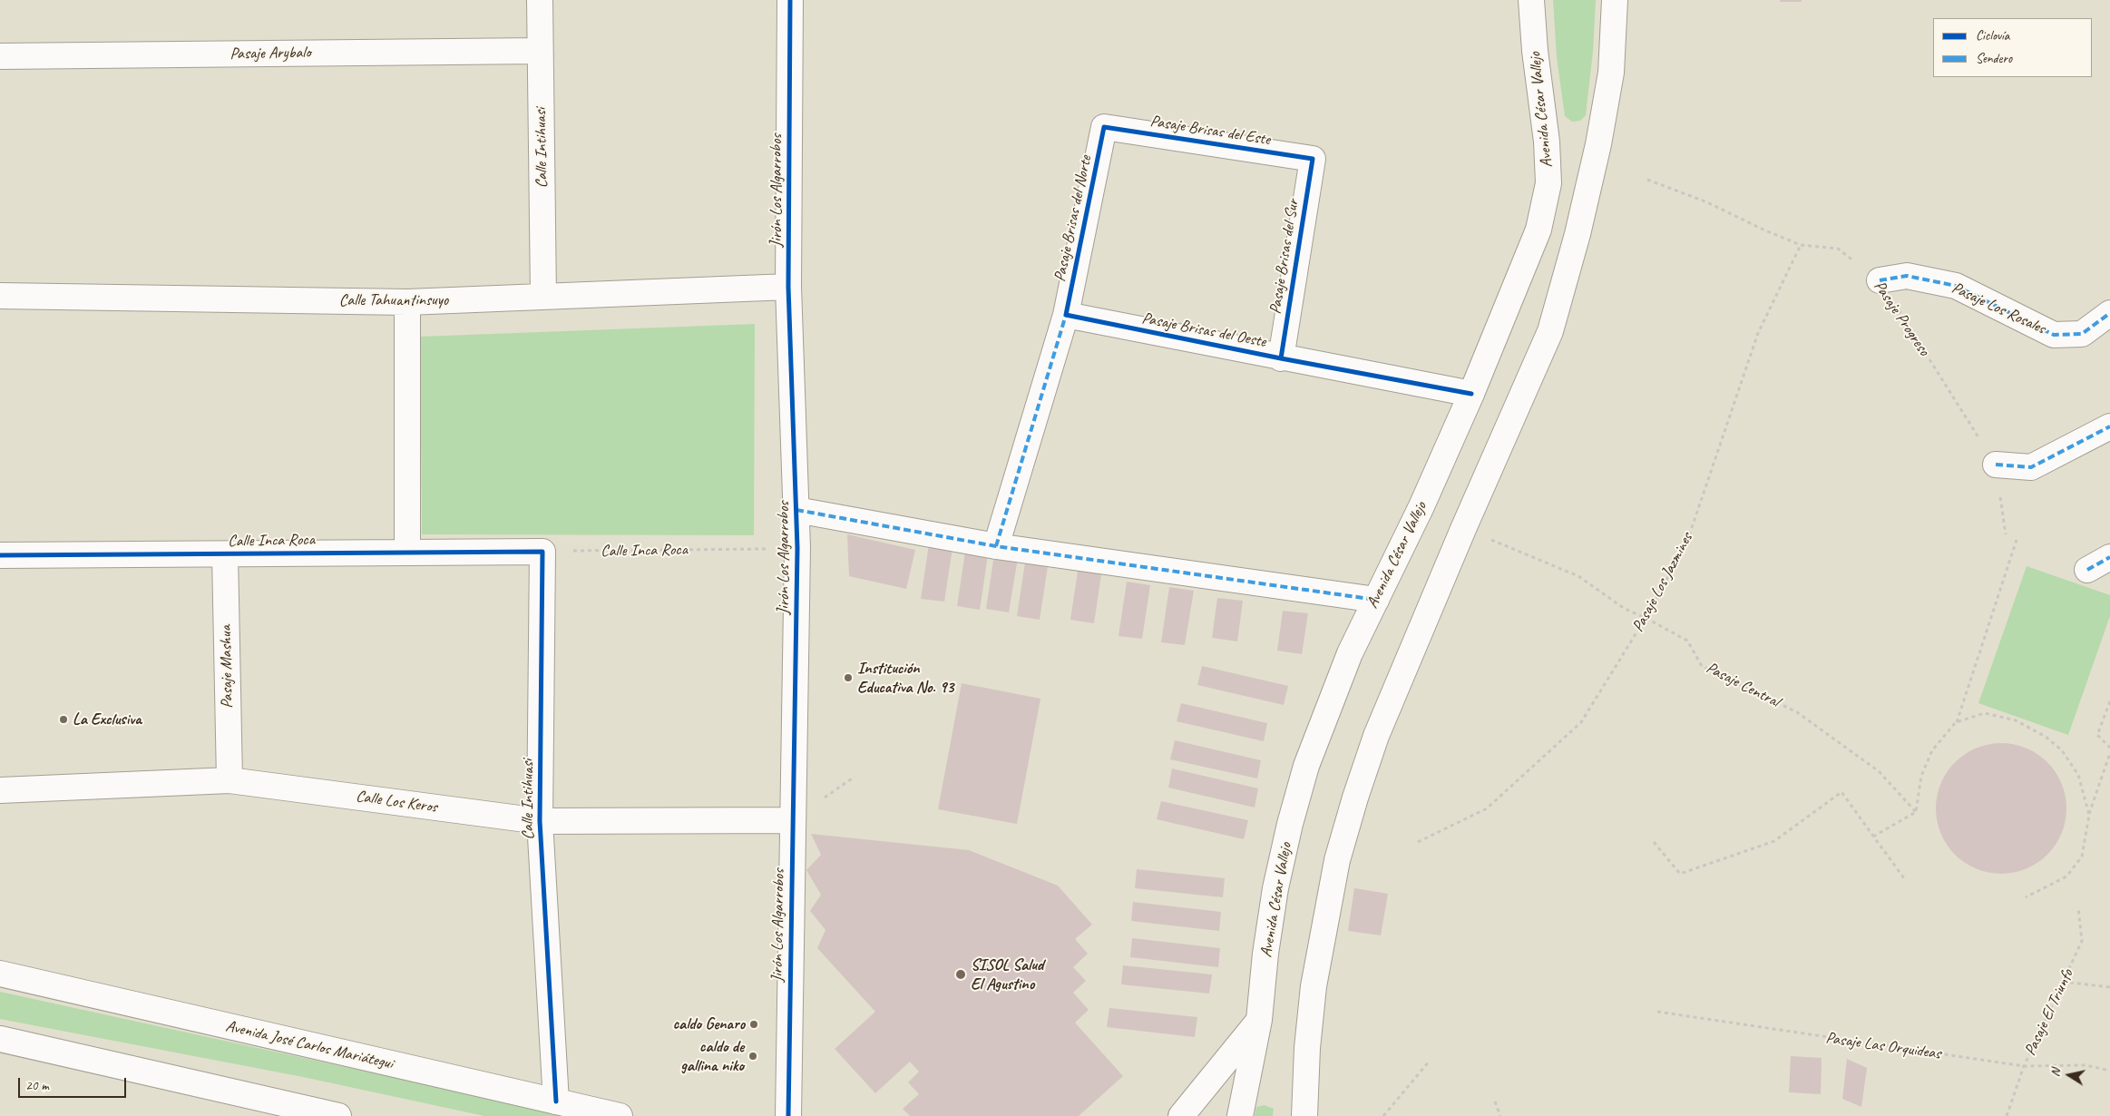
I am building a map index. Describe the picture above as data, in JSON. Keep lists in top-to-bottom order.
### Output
{
  "streets": {
    "street": [
      "Pasaje Arybalo",
      "Avenida César Vallejo",
      "Pasaje Brisas del Este",
      "Calle Intihuasi",
      "Jirón Los Algarrobos",
      "Pasaje Brisas del Norte",
      "Pasaje Brisas del Sur",
      "Calle Tahuantinsuyo",
      "Pasaje Los Rosales",
      "Pasaje Brisas del Oeste",
      "Calle Inca Roca",
      "Pasaje Mashua",
      "Calle Los Keros",
      "Avenida José Carlos Mariátegui"
    ],
    "path": [
      "Pasaje Progreso",
      "Pasaje Los Jazmines",
      "Pasaje Central",
      "Pasaje El Triunfo",
      "Pasaje Las Orquideas"
    ]
  },
  "crossings": [
    ["Pasaje Arybalo", "Calle Intihuasi"],
    ["Avenida César Vallejo", "Pasaje Brisas del Oeste"],
    ["Pasaje Brisas del Este", "Pasaje Brisas del Norte"],
    ["Pasaje Brisas del Este", "Pasaje Brisas del Sur"],
    ["Calle Intihuasi", "Calle Tahuantinsuyo"],
    ["Calle Intihuasi", "Calle Inca Roca"],
    ["Calle Intihuasi", "Calle Los Keros"],
    ["Calle Intihuasi", "Avenida José Carlos Mariátegui"],
    ["Jirón Los Algarrobos", "Calle Tahuantinsuyo"],
    ["Jirón Los Algarrobos", "Calle Inca Roca"],
    ["Jirón Los Algarrobos", "Calle Los Keros"],
    ["Pasaje Brisas del Norte", "Pasaje Brisas del Oeste"],
    ["Pasaje Brisas del Sur", "Pasaje Brisas del Oeste"],
    ["Pasaje Los Rosales", "Pasaje Progreso"],
    ["Pasaje Progreso", "Pasaje Los Jazmines"],
    ["Calle Inca Roca", "Pasaje Mashua"],
    ["Pasaje Los Jazmines", "Pasaje Central"],
    ["Pasaje Mashua", "Calle Los Keros"],
    ["Pasaje El Triunfo", "Pasaje Las Orquideas"]
  ],
  "places": [
    "Institución Educativa No. 93",
    "La Exclusiva",
    "SISOL Salud El Agustino",
    "caldo Genaro",
    "caldo de gallina niko"
  ],
  "legend": ["Ciclovía", "Sendero"],
  "scale_bar": "20 m",
  "north": "left"
}
